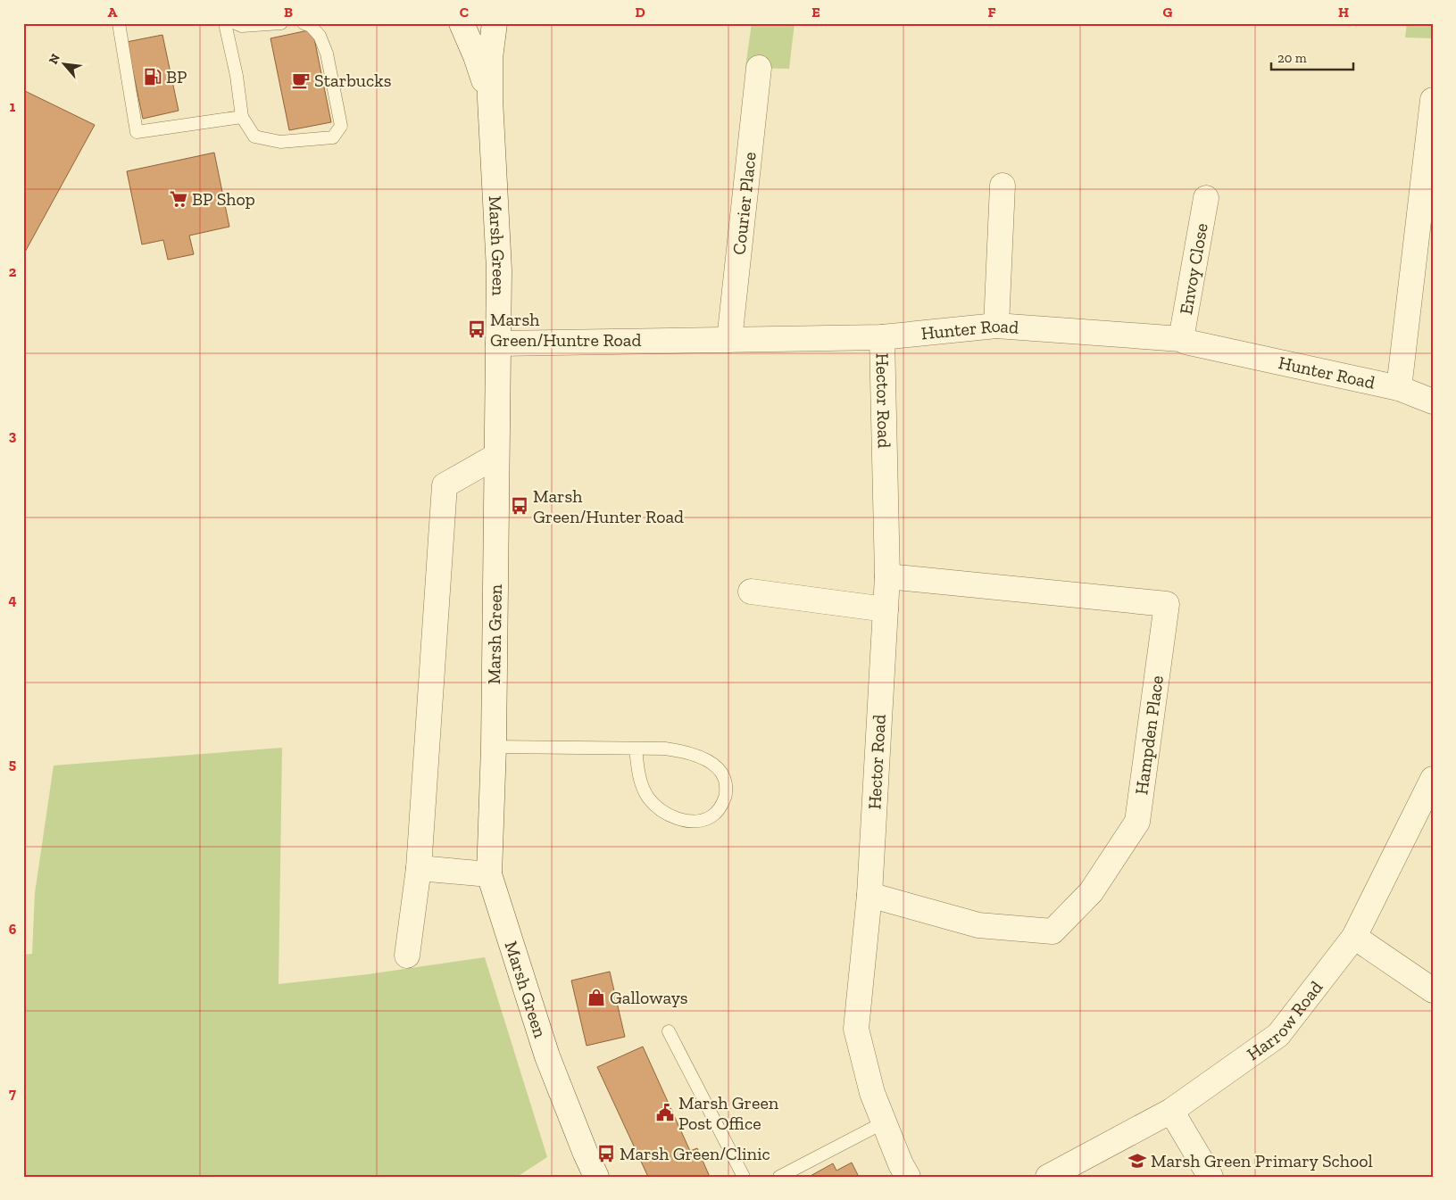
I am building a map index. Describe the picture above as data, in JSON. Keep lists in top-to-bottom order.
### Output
{
  "streets": {
    "street": [
      "Courier Place",
      "Marsh Green",
      "Envoy Close",
      "Hunter Road",
      "Hector Road",
      "Hampden Place",
      "Harrow Road"
    ]
  },
  "crossings": [
    ["Courier Place", "Hunter Road"],
    ["Marsh Green", "Hunter Road"],
    ["Envoy Close", "Hunter Road"],
    ["Hunter Road", "Hector Road"],
    ["Hector Road", "Hampden Place"]
  ],
  "places": {
    "fuel station": ["BP"],
    "cafe": ["Starbucks"],
    "supermarket": ["BP Shop"],
    "bus stop": ["Marsh Green/Huntre Road", "Marsh Green/Hunter Road", "Marsh Green/Clinic"],
    "shop": ["Galloways"],
    "public building": ["Marsh Green Post Office"],
    "school or university": ["Marsh Green Primary School"]
  },
  "scale_bar": "20 m",
  "north": "top left",
  "grid": {
    "columns": [
      "A",
      "B",
      "C",
      "D",
      "E",
      "F",
      "G",
      "H"
    ],
    "rows": [
      "1",
      "2",
      "3",
      "4",
      "5",
      "6",
      "7"
    ]
  }
}
